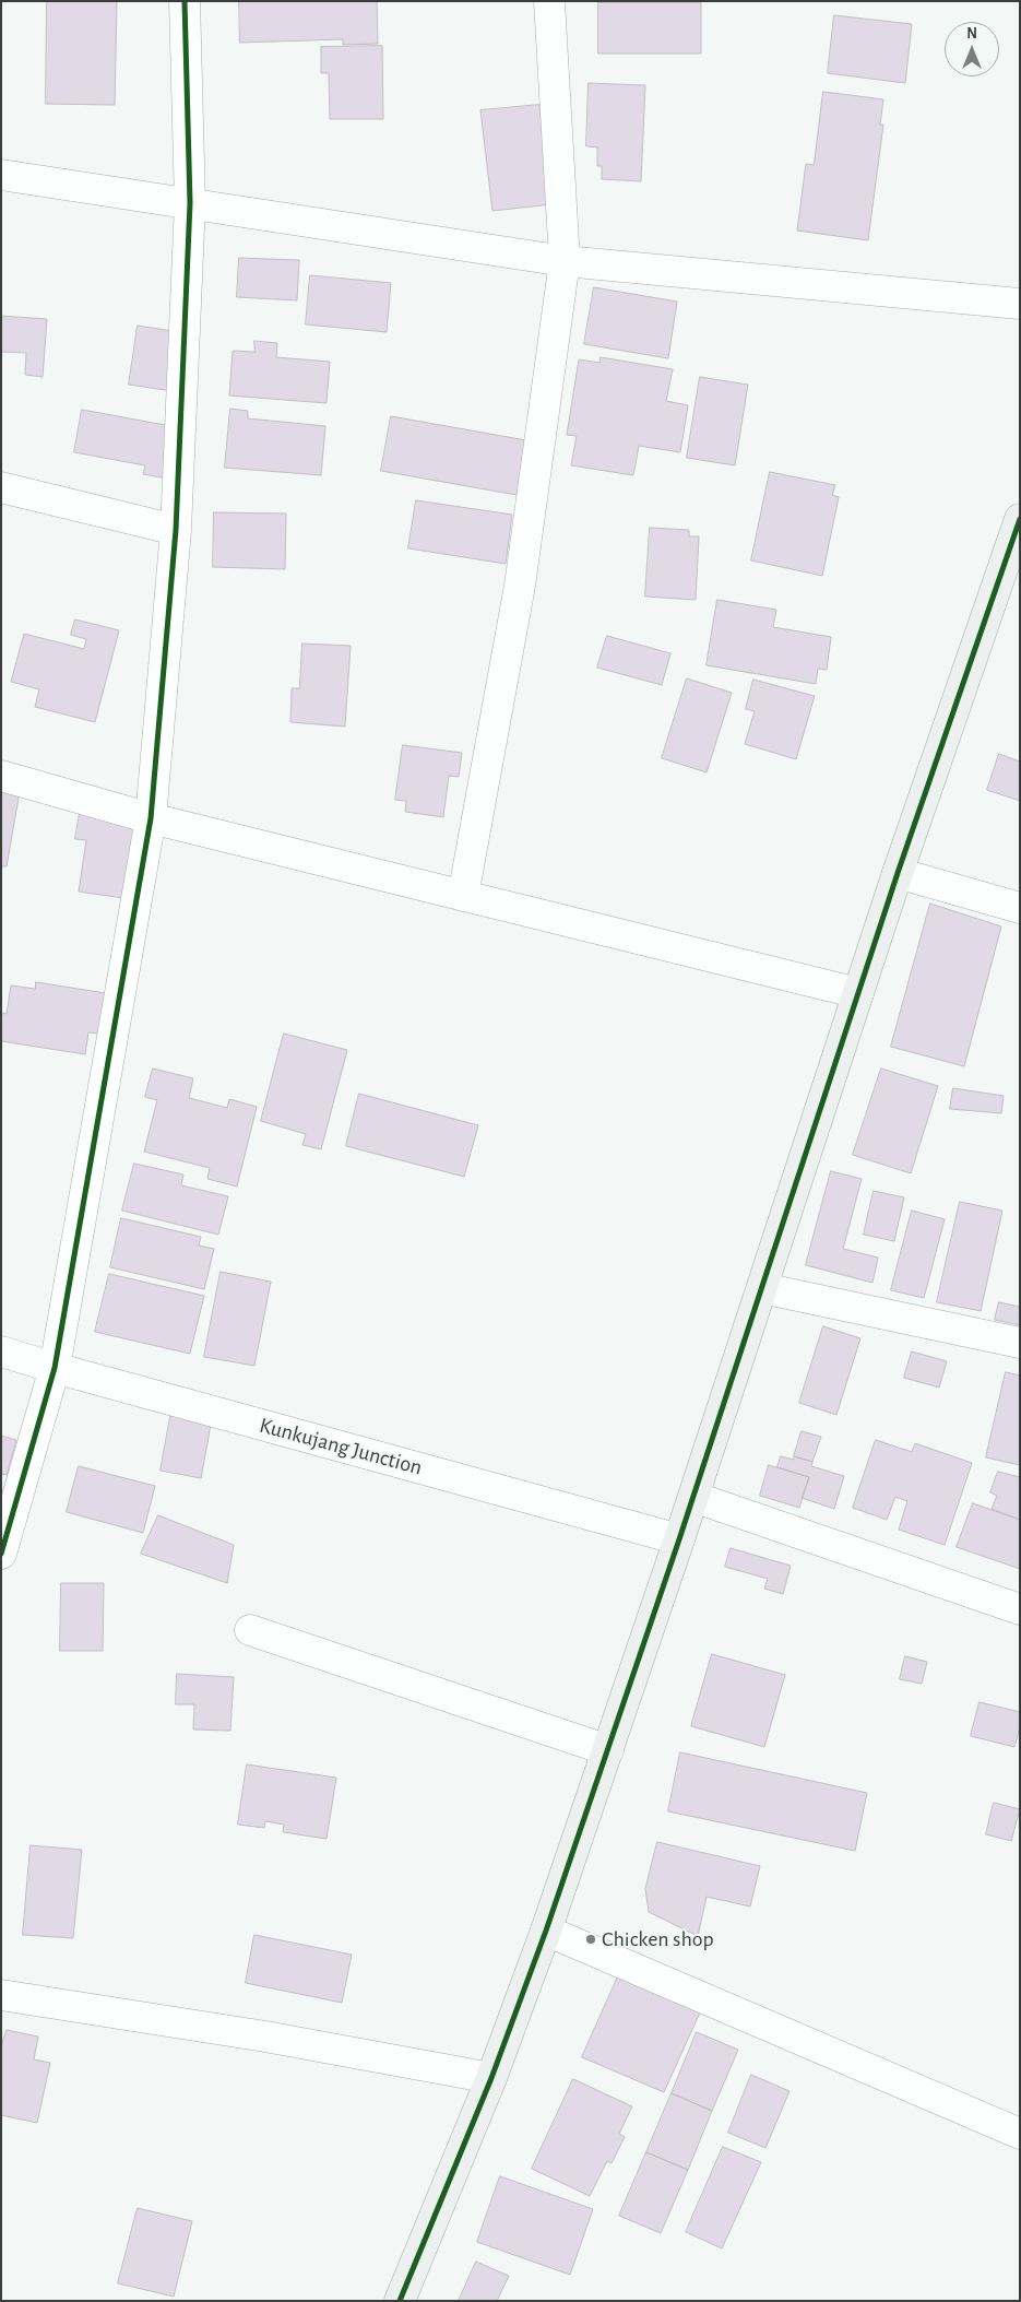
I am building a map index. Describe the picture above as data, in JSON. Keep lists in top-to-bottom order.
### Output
{
  "streets": {
    "street": ["Kunkujang Junction"]
  },
  "places": ["Chicken shop"],
  "north": "top"
}
